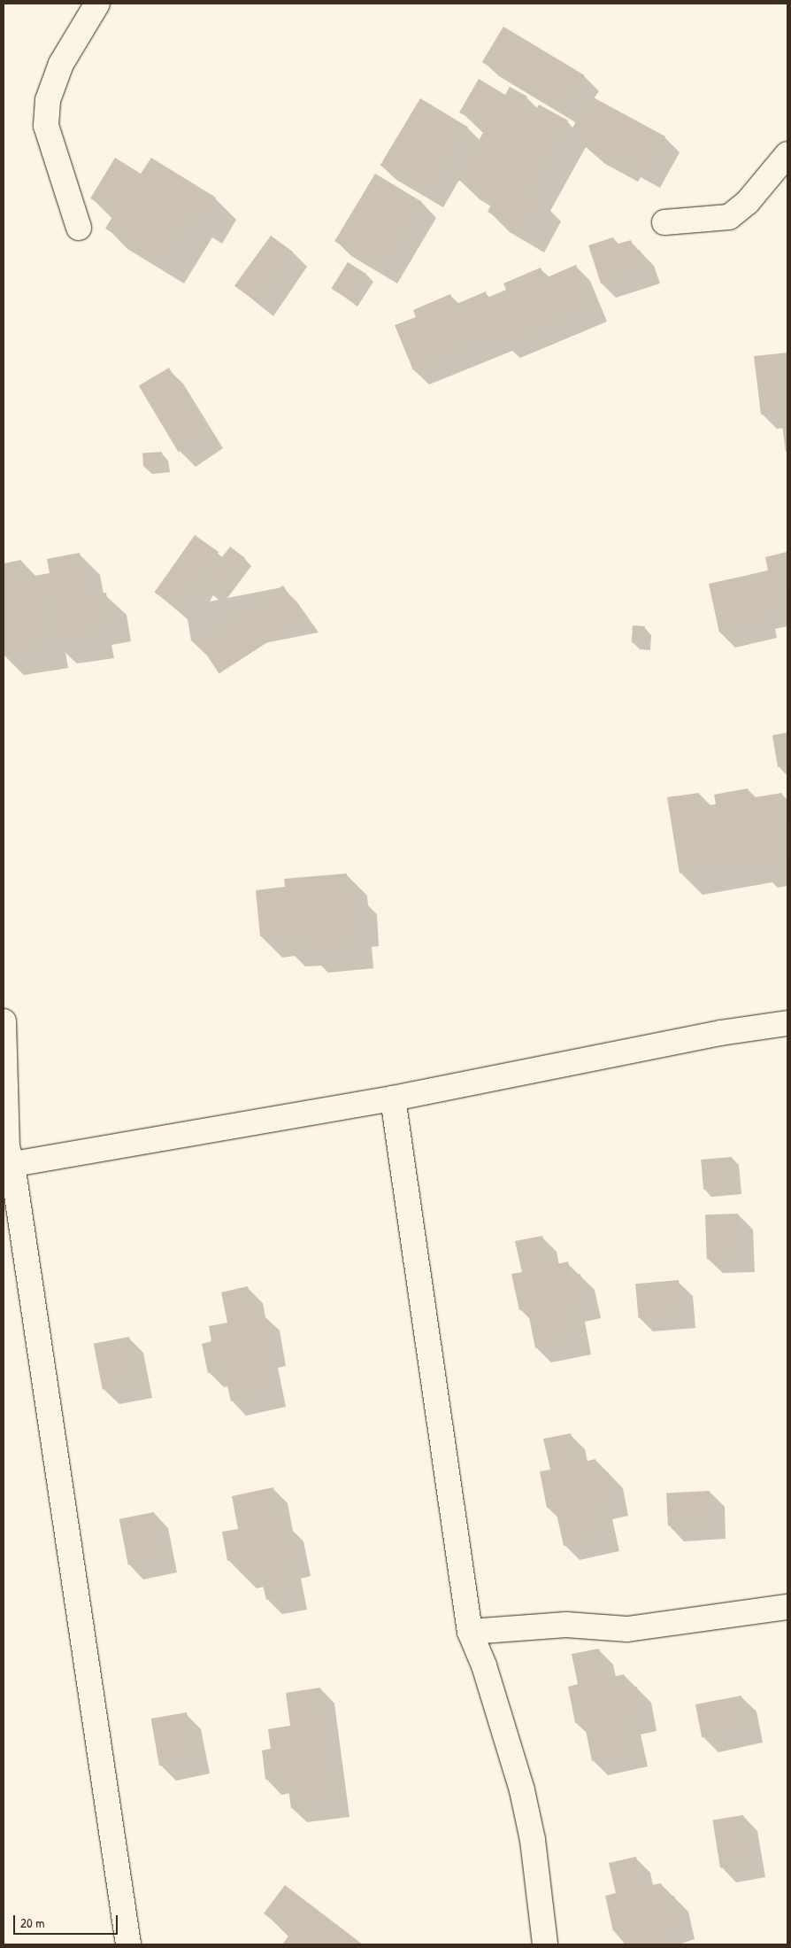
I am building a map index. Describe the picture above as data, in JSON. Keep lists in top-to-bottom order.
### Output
{
  "scale_bar": "20 m"
}
